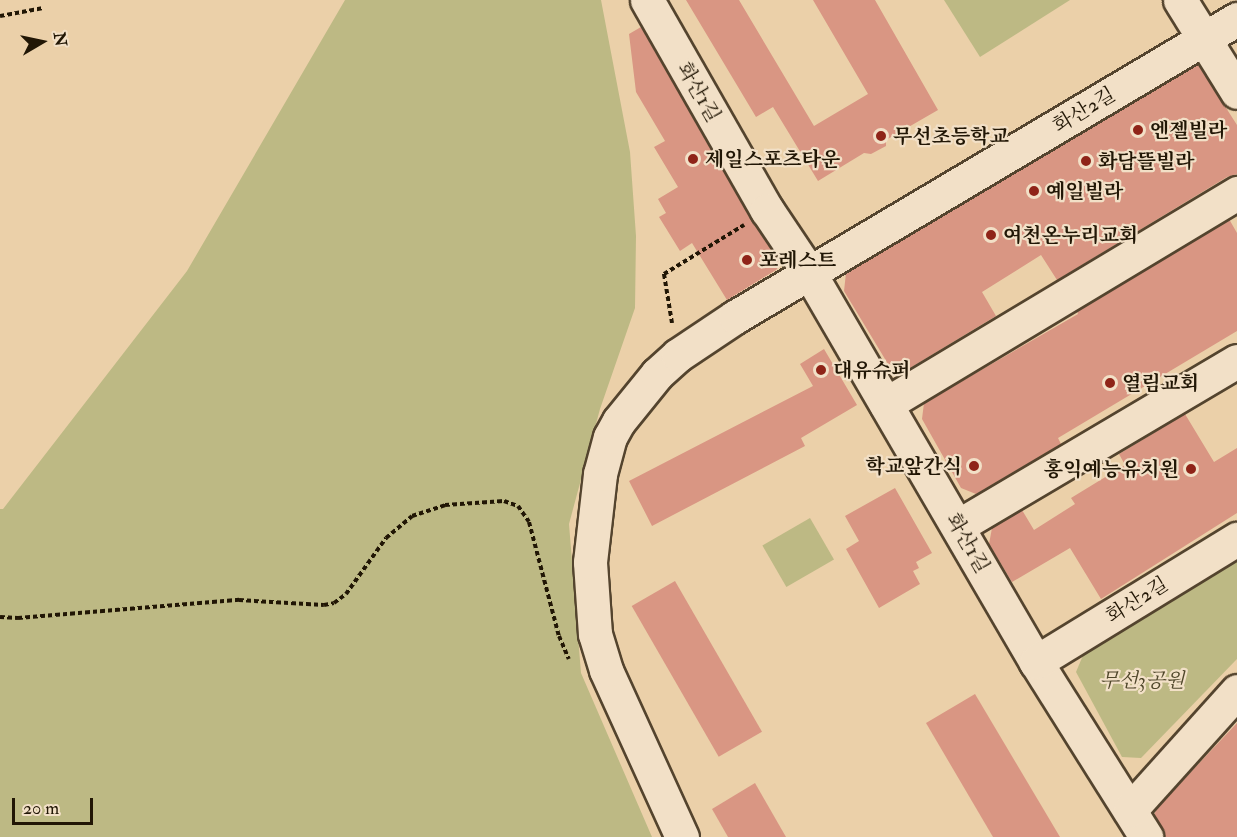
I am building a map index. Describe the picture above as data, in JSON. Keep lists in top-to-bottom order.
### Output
{
  "streets": {
    "street": ["화산1길", "화산2길"]
  },
  "crossings": [
    ["화산1길", "화산2길"]
  ],
  "parks": ["무선3공원"],
  "places": [
    "엔젤빌라",
    "무선초등학교",
    "제일스포츠타운",
    "화담뜰빌라",
    "예일빌라",
    "여천온누리교회",
    "포레스트",
    "대유슈퍼",
    "열림교회",
    "학교앞간식",
    "홍익예능유치원"
  ],
  "scale_bar": "20 m",
  "north": "right"
}
